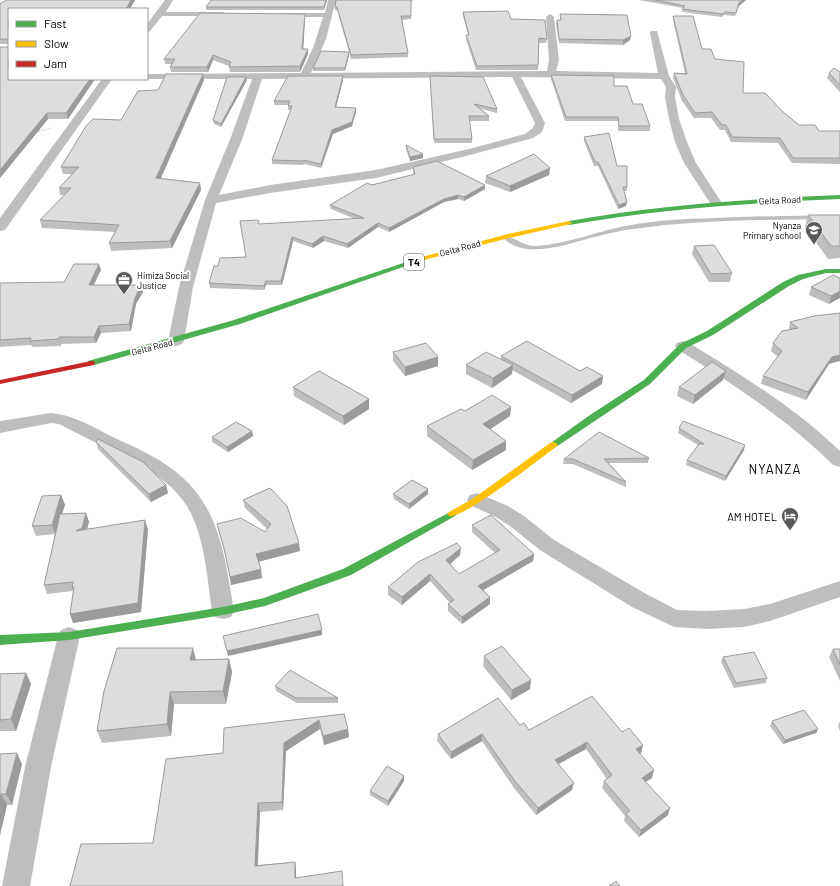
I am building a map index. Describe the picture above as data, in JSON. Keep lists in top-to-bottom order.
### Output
{
  "streets": {
    "main road": ["Geita Road", "T4"]
  },
  "districts": ["NYANZA"],
  "places": {
    "school or university": ["Nyanza Primary school"],
    "office": ["Himiza Social Justice"],
    "hotel": ["AM HOTEL"]
  },
  "legend": ["Fast", "Slow", "Jam"]
}
